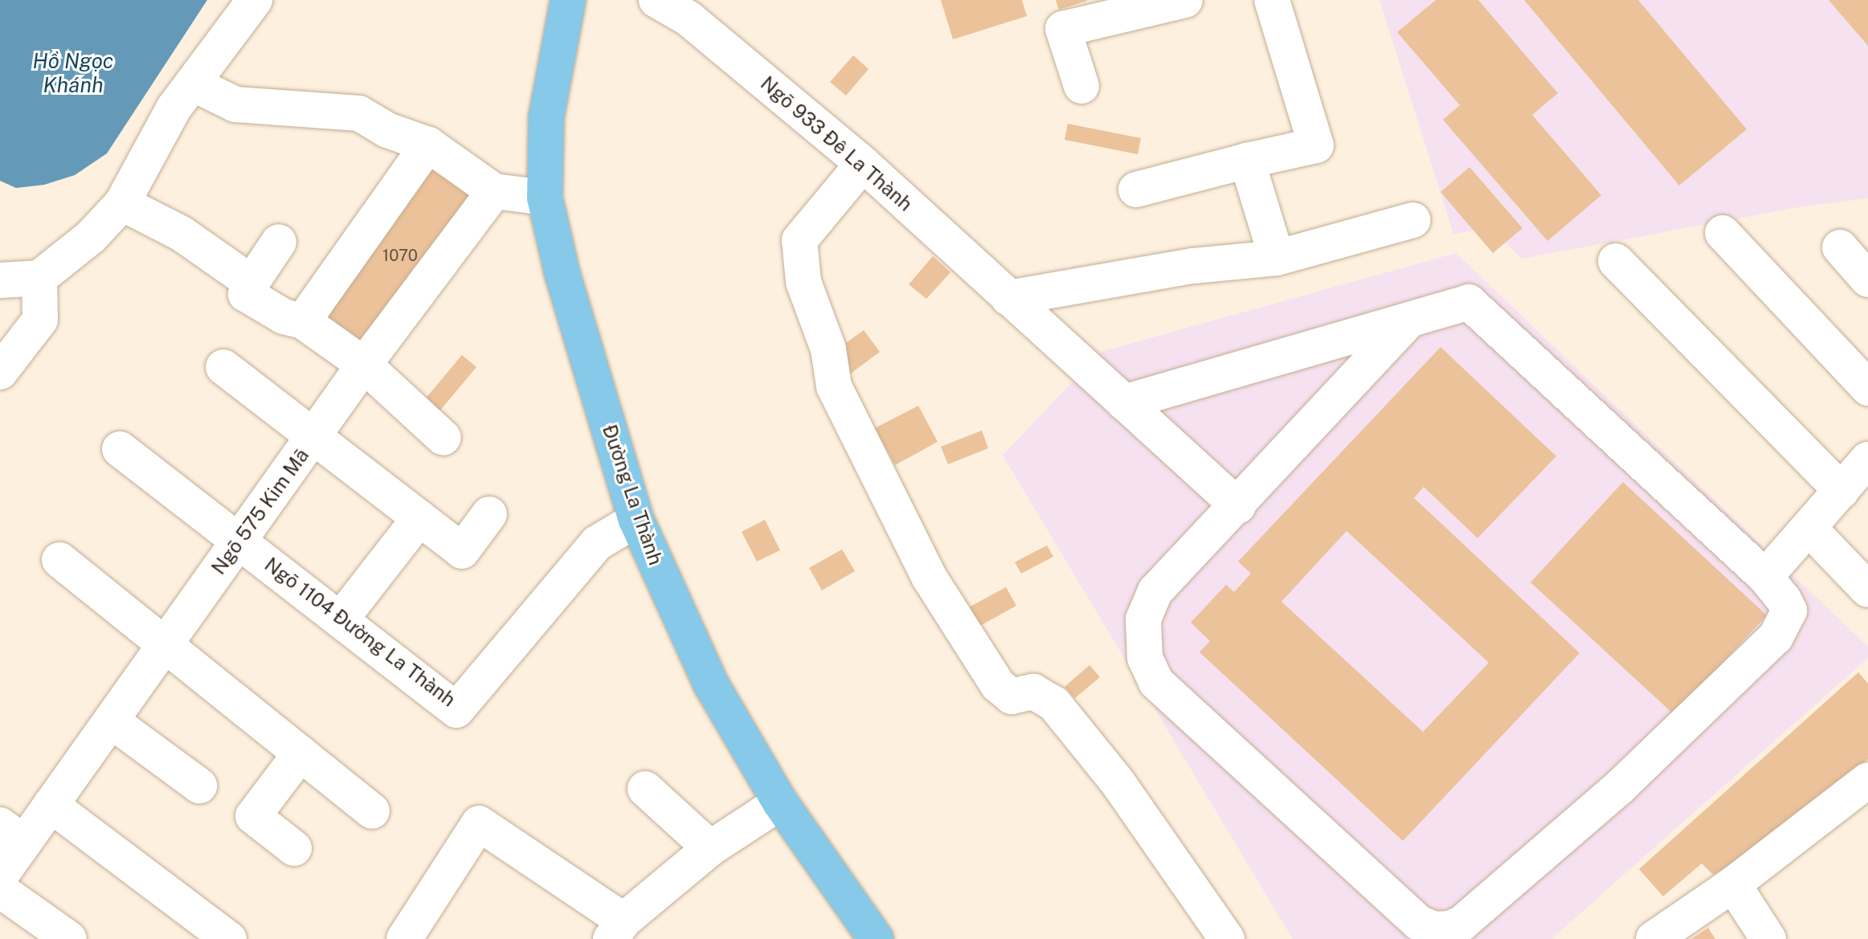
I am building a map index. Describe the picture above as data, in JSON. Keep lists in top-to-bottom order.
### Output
{
  "streets": {
    "main road": ["Đường La Thành"],
    "street": ["Ngõ 933 Đê La Thành", "Ngõ 575 Kim Mã", "Ngõ 1104 Đường La Thành"]
  },
  "crossings": [
    ["Đường La Thành", "Ngõ 1104 Đường La Thành"],
    ["Ngõ 575 Kim Mã", "Ngõ 1104 Đường La Thành"]
  ],
  "water": ["Hồ Ngọc Khánh"],
  "house_numbers": ["1070"]
}
